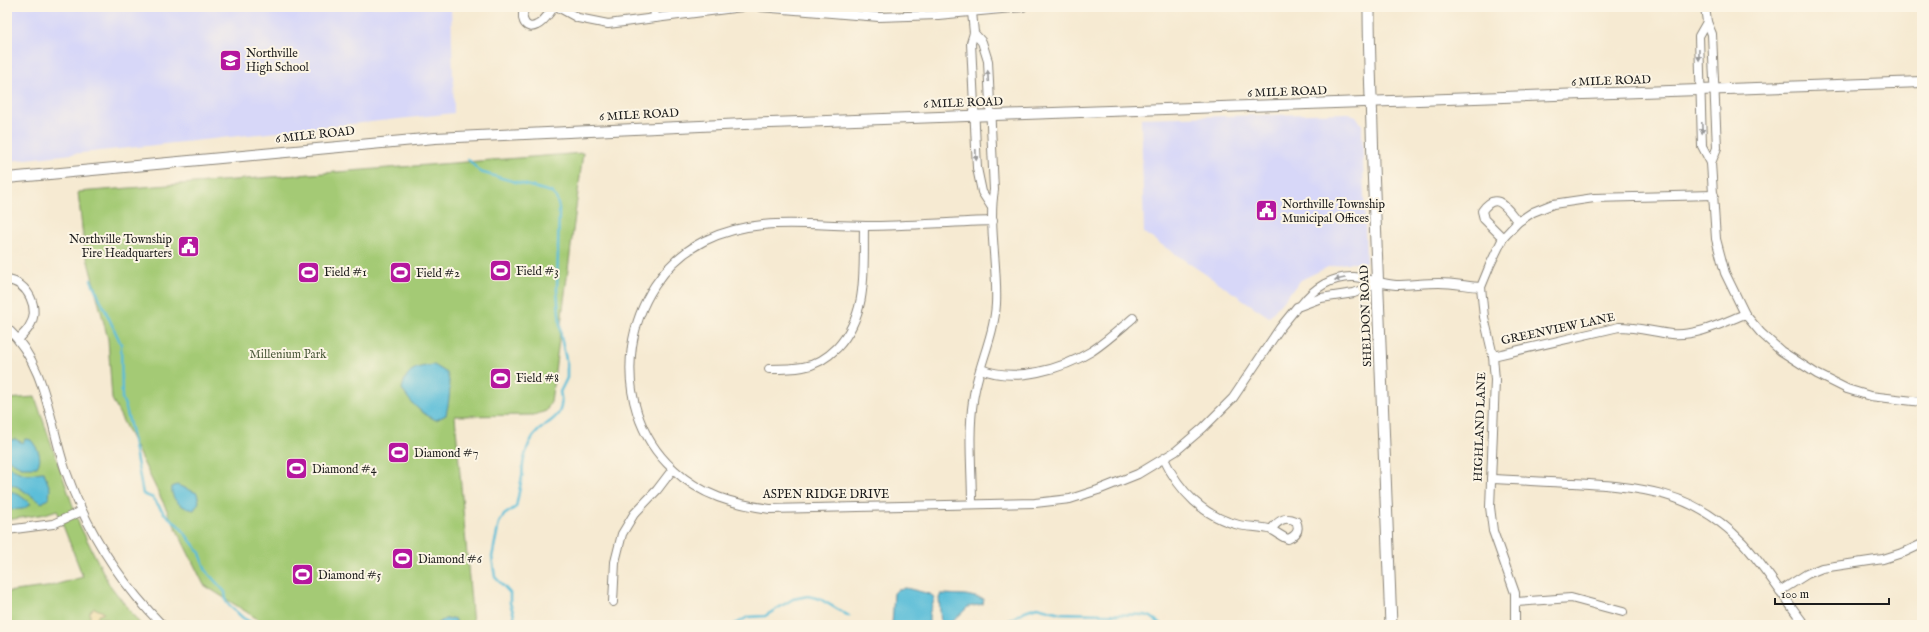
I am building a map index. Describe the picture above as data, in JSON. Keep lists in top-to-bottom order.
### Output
{
  "streets": {
    "main road": ["SHELDON ROAD"],
    "street": [
      "6 MILE ROAD",
      "GREENVIEW LANE",
      "HIGHLAND LANE",
      "ASPEN RIDGE DRIVE"
    ]
  },
  "crossings": [
    ["6 MILE ROAD", "SHELDON ROAD"],
    ["SHELDON ROAD", "ASPEN RIDGE DRIVE"],
    ["GREENVIEW LANE", "HIGHLAND LANE"]
  ],
  "parks": ["Millenium Park"],
  "places": {
    "school or university": ["Northville High School"],
    "public building": ["Northville Township Municipal Offices", "Northville Township Fire Headquarters"],
    "sports": [
      "Field #3",
      "Field #1",
      "Field #2",
      "Field #8",
      "Diamond #7",
      "Diamond #4",
      "Diamond #6",
      "Diamond #5"
    ]
  },
  "scale_bar": "100 m"
}
